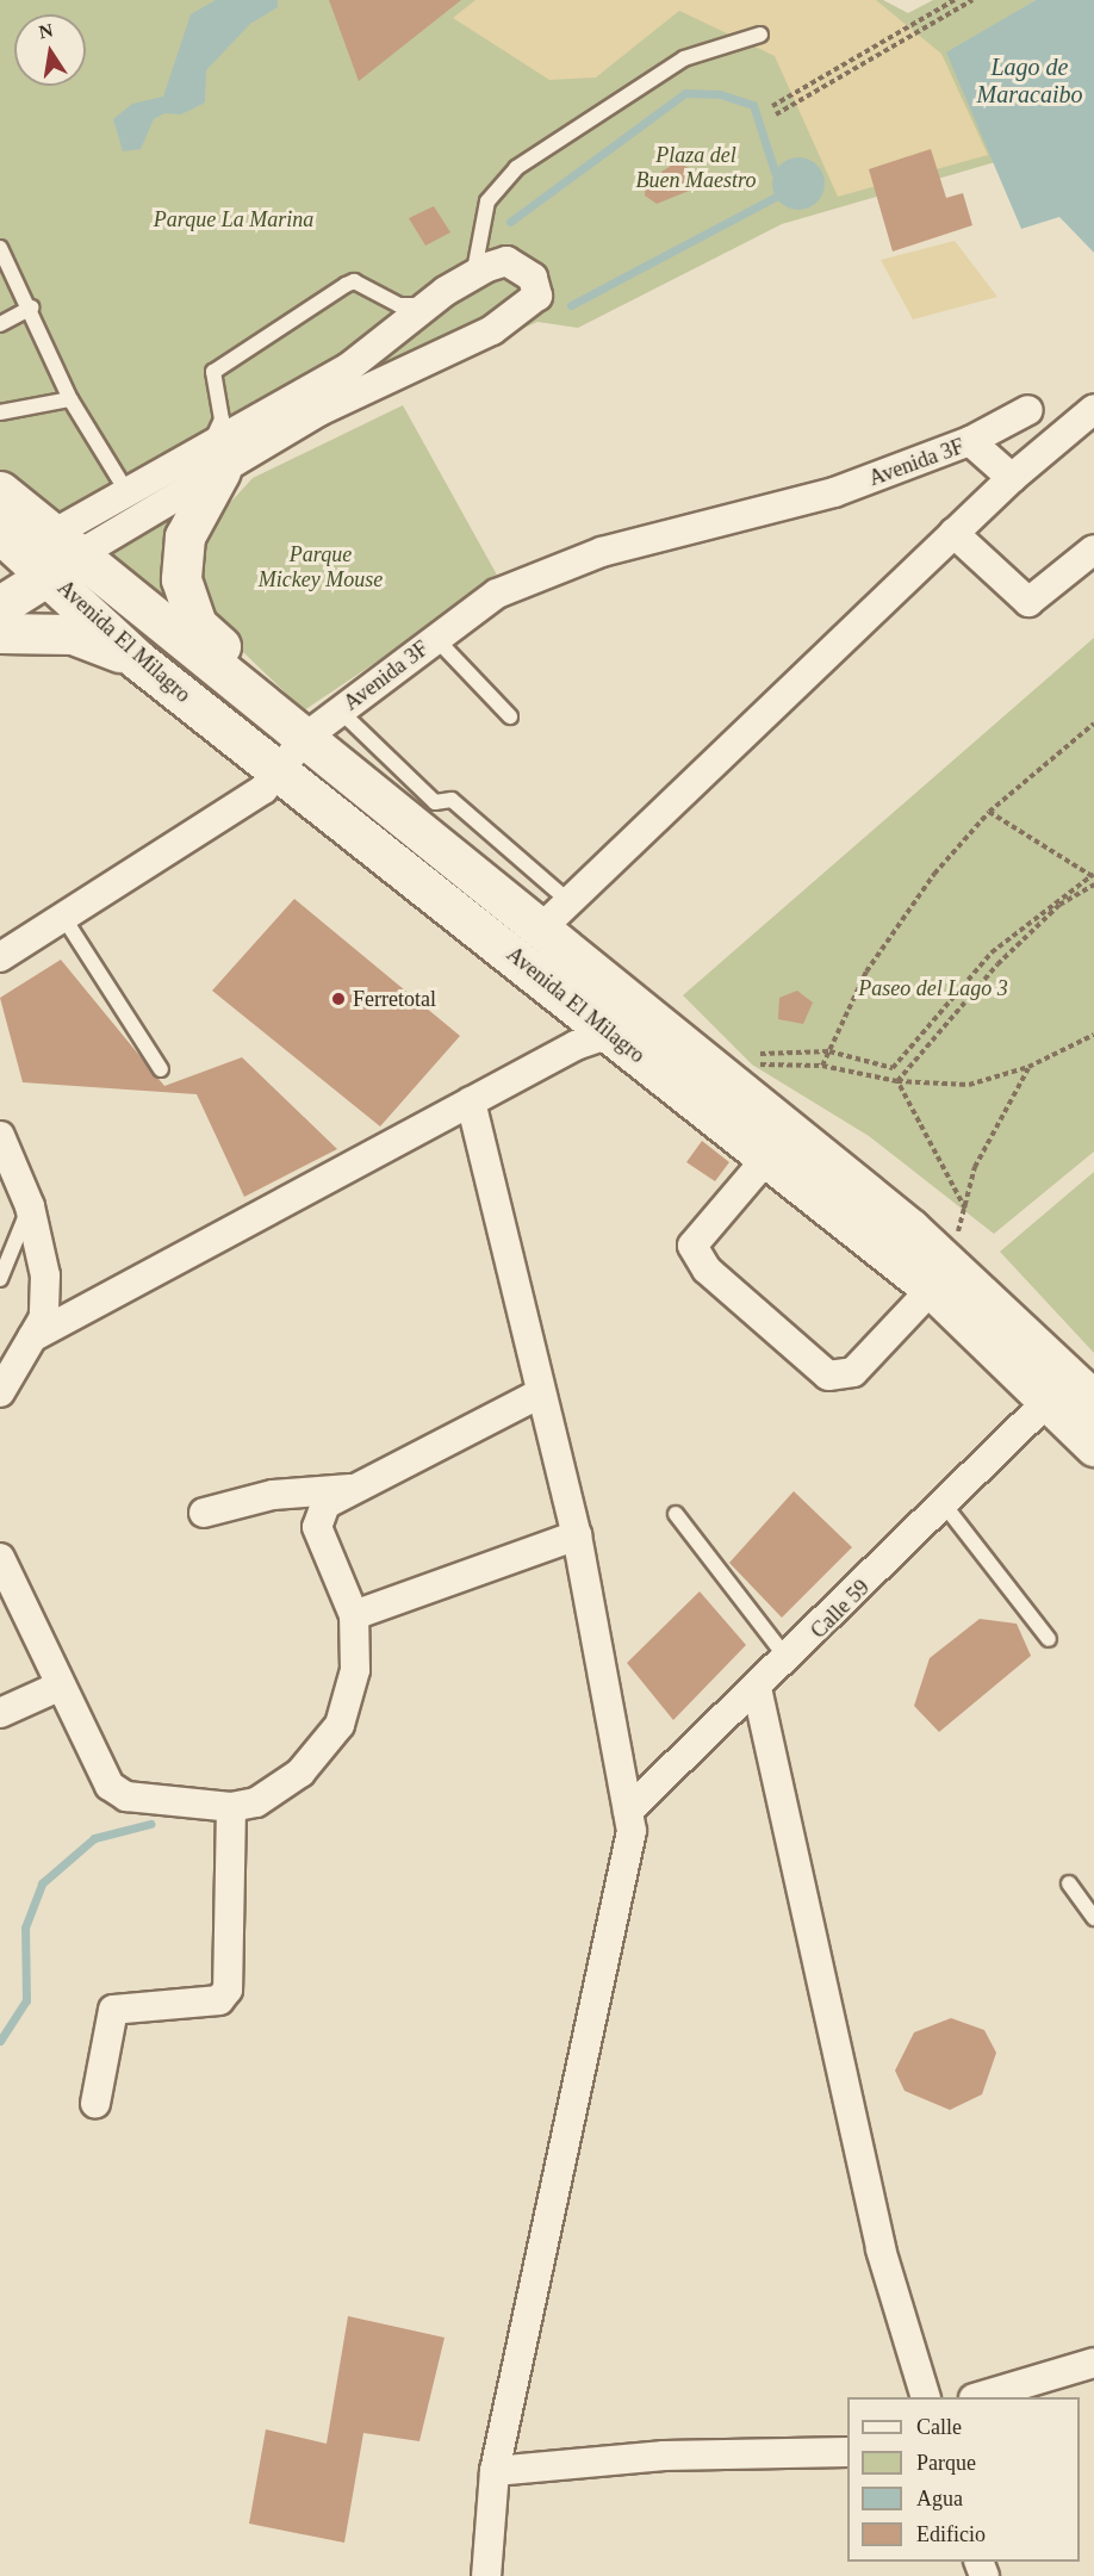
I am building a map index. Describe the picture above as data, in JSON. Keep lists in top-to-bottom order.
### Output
{
  "streets": {
    "main road": ["Avenida El Milagro"],
    "street": ["Avenida 3F", "Calle 59"]
  },
  "crossings": [
    ["Avenida 3F", "Avenida El Milagro"],
    ["Avenida El Milagro", "Calle 59"]
  ],
  "water": ["Lago de Maracaibo"],
  "parks": [
    "Plaza del Buen Maestro",
    "Parque La Marina",
    "Parque Mickey Mouse",
    "Paseo del Lago 3"
  ],
  "places": ["Ferretotal"],
  "legend": [
    "Calle",
    "Parque",
    "Agua",
    "Edificio"
  ],
  "north": "top"
}
